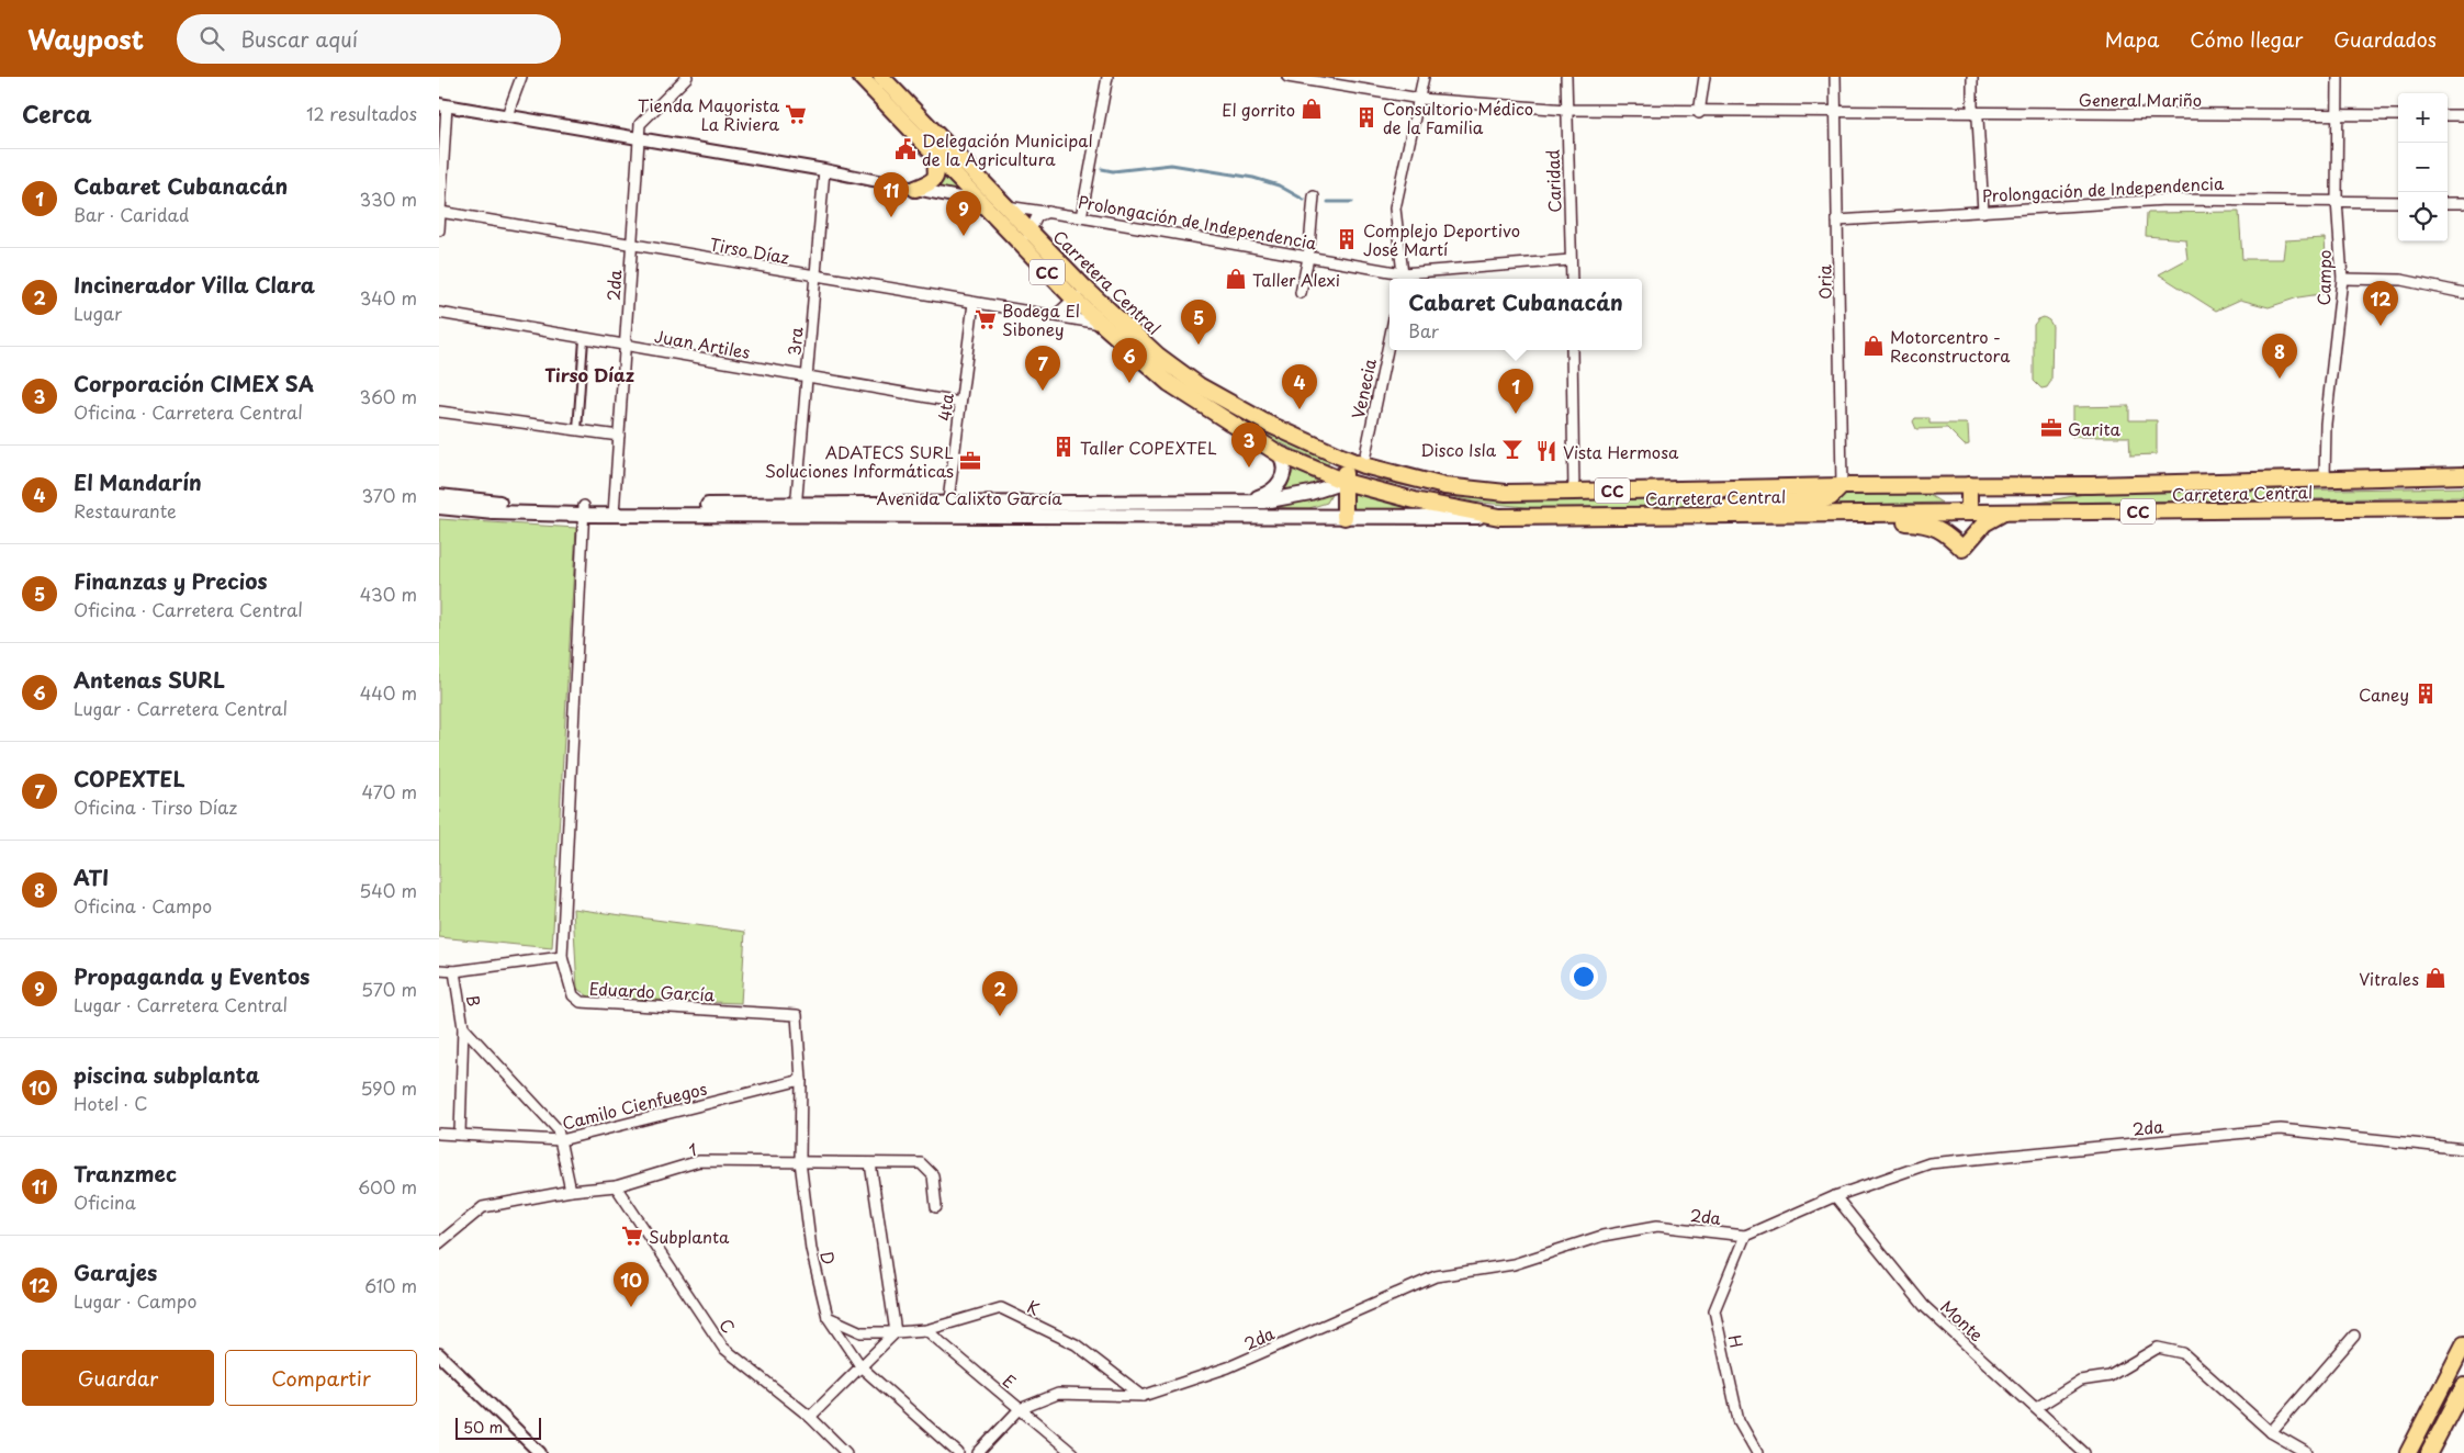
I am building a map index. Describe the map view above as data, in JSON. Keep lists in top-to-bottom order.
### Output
{
  "streets": {
    "main road": ["CC", "Carretera Central", "Avenida Calixto García"],
    "street": [
      "General Mariño",
      "Caridad",
      "Prolongación de Independencia",
      "Tirso Díaz",
      "Campo",
      "Oria",
      "2da",
      "3ra",
      "Juan Artiles",
      "Venecia",
      "4ta",
      "Eduardo García",
      "B",
      "Camilo Cienfuegos",
      "1",
      "D",
      "K",
      "Monte",
      "C",
      "H",
      "E"
    ]
  },
  "crossings": [
    ["General Mariño", "Caridad"],
    ["General Mariño", "Campo"],
    ["General Mariño", "Oria"],
    ["Caridad", "Prolongación de Independencia"],
    ["Prolongación de Independencia", "Campo"],
    ["Prolongación de Independencia", "Carretera Central"],
    ["Prolongación de Independencia", "Oria"],
    ["Prolongación de Independencia", "2da"],
    ["Prolongación de Independencia", "3ra"],
    ["Tirso Díaz", "Carretera Central"],
    ["Tirso Díaz", "2da"],
    ["Tirso Díaz", "3ra"],
    ["Tirso Díaz", "4ta"],
    ["Campo", "Carretera Central"],
    ["Carretera Central", "Oria"],
    ["Carretera Central", "Venecia"],
    ["Carretera Central", "Avenida Calixto García"],
    ["2da", "Juan Artiles"],
    ["2da", "Avenida Calixto García"],
    ["2da", "K"],
    ["2da", "Monte"],
    ["2da", "H"],
    ["2da", "E"],
    ["3ra", "Juan Artiles"],
    ["3ra", "Avenida Calixto García"],
    ["Juan Artiles", "4ta"],
    ["4ta", "Avenida Calixto García"],
    ["Avenida Calixto García", "Eduardo García"],
    ["Eduardo García", "D"],
    ["B", "Camilo Cienfuegos"],
    ["Camilo Cienfuegos", "D"],
    ["1", "D"],
    ["1", "C"],
    ["D", "K"],
    ["K", "E"]
  ],
  "districts": ["Tirso Díaz"],
  "places": {
    "shop": [
      "El gorrito",
      "Taller Alexi",
      "Motorcentro - Reconstructora",
      "Vitrales"
    ],
    "supermarket": ["Tienda Mayorista La Riviera", "Bodega El Siboney", "Subplanta"],
    "building": [
      "Consultorio Médico de la Familia",
      "Complejo Deportivo José Martí",
      "Taller COPEXTEL",
      "Caney"
    ],
    "public building": ["Delegación Municipal de la Agricultura"],
    "office": ["Garita", "ADATECS SURL Soluciones Informáticas"],
    "bar": ["Disco Isla"],
    "restaurant": ["Vista Hermosa"]
  },
  "scale_bar": "50 m",
  "page": {
    "header": "Waypost",
    "search": "Buscar aquí",
    "nav": ["Mapa", "Cómo llegar", "Guardados"],
    "heading": ["Cerca", "12 resultados"],
    "map_buttons": ["+", "−"],
    "list": [
      {
        "mark": "1",
        "name": "Cabaret Cubanacán",
        "note": "Bar · Caridad",
        "value": "330 m"
      },
      {
        "mark": "2",
        "name": "Incinerador Villa Clara",
        "note": "Lugar",
        "value": "340 m"
      },
      {
        "mark": "3",
        "name": "Corporación CIMEX SA",
        "note": "Oficina · Carretera Central",
        "value": "360 m"
      },
      {
        "mark": "4",
        "name": "El Mandarín",
        "note": "Restaurante",
        "value": "370 m"
      },
      {
        "mark": "5",
        "name": "Finanzas y Precios",
        "note": "Oficina · Carretera Central",
        "value": "430 m"
      },
      {
        "mark": "6",
        "name": "Antenas SURL",
        "note": "Lugar · Carretera Central",
        "value": "440 m"
      },
      {
        "mark": "7",
        "name": "COPEXTEL",
        "note": "Oficina · Tirso Díaz",
        "value": "470 m"
      },
      {
        "mark": "8",
        "name": "ATI",
        "note": "Oficina · Campo",
        "value": "540 m"
      },
      {
        "mark": "9",
        "name": "Propaganda y Eventos",
        "note": "Lugar · Carretera Central",
        "value": "570 m"
      },
      {
        "mark": "10",
        "name": "piscina subplanta",
        "note": "Hotel · C",
        "value": "590 m"
      },
      {
        "mark": "11",
        "name": "Tranzmec",
        "note": "Oficina",
        "value": "600 m"
      },
      {
        "mark": "12",
        "name": "Garajes",
        "note": "Lugar · Campo",
        "value": "610 m"
      }
    ],
    "pins": [
      "11",
      "9",
      "12",
      "5",
      "8",
      "6",
      "7",
      "4",
      "1",
      "3",
      "2",
      "10"
    ],
    "popup": ["Cabaret Cubanacán", "Bar"],
    "buttons": ["Guardar", "Compartir"],
    "scale": "50 m"
  }
}
